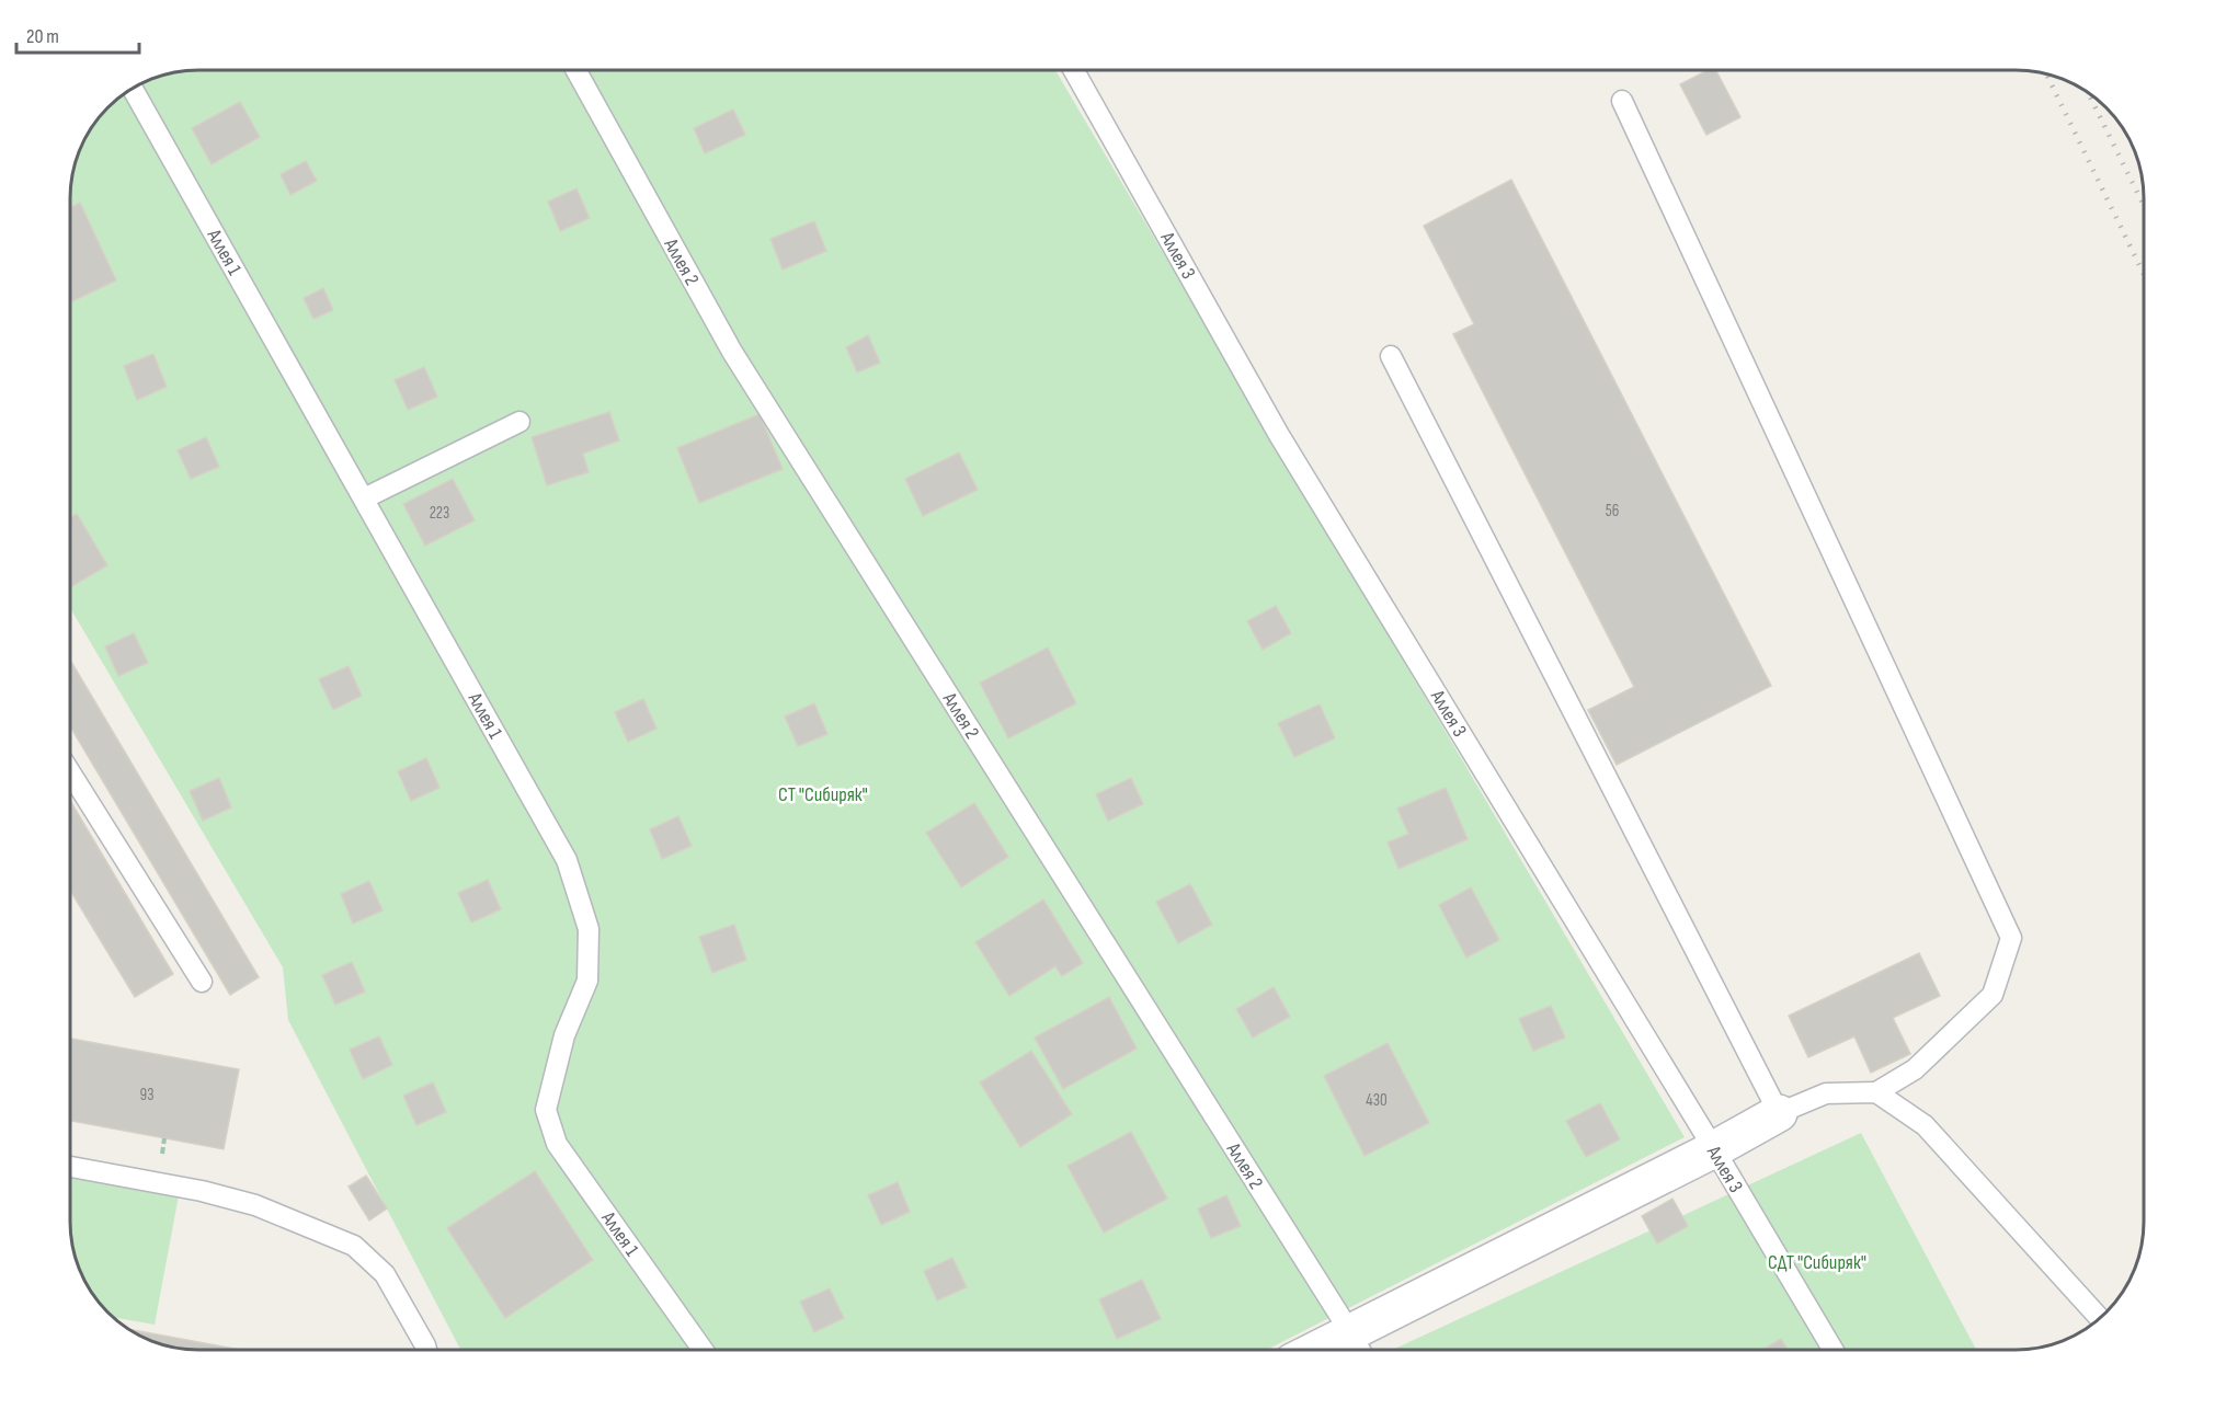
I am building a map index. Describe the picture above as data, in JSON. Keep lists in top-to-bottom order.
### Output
{
  "streets": {
    "lane": ["Аллея 1", "Аллея 3", "Аллея 2"]
  },
  "parks": ["СТ \"Сибиряк\"", "СДТ \"Сибиряк\""],
  "house_numbers": [
    "56",
    "223",
    "93",
    "430"
  ],
  "scale_bar": "20 m"
}
